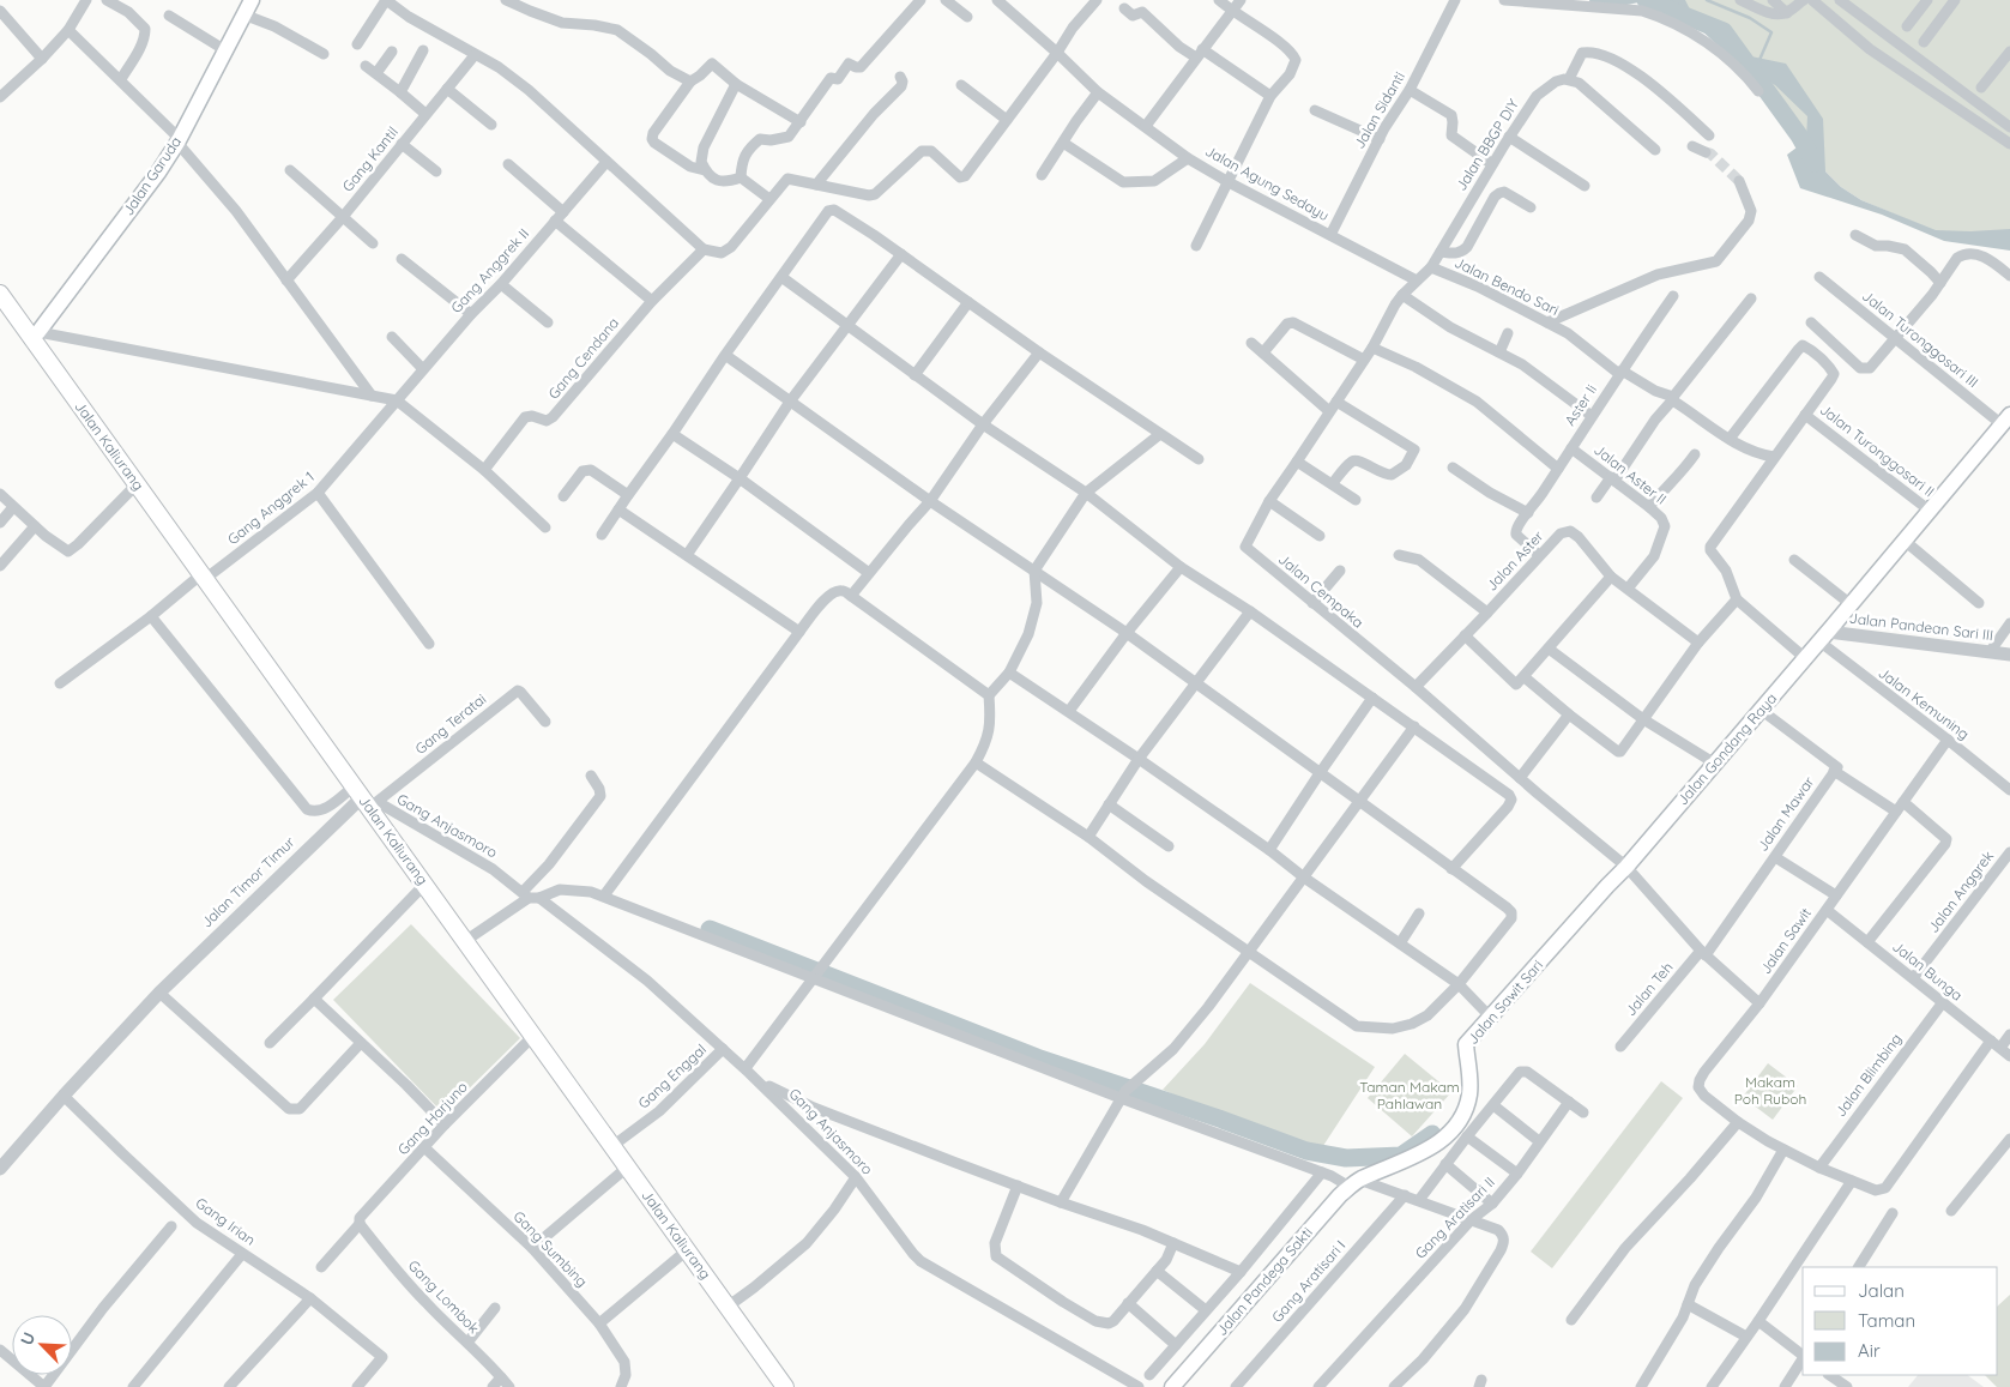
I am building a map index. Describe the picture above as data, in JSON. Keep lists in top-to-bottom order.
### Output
{
  "streets": {
    "main road": [
      "Jalan Garuda",
      "Jalan Kaliurang",
      "Jalan Gondang Raya",
      "Jalan Sawit Sari",
      "Jalan Pandega Sakti"
    ],
    "street": [
      "Jalan Sidanti",
      "Jalan BBGP DIY",
      "Gang Kantil",
      "Jalan Agung Sedayu",
      "Gang Anggrek II",
      "Jalan Bendo Sari",
      "Jalan Turonggosari III",
      "Gang Cendana",
      "Aster Ii",
      "Jalan Turonggosari II",
      "Jalan Aster II",
      "Gang Anggrek 1",
      "Jalan Aster",
      "Jalan Cempaka",
      "Jalan Pandean Sari III",
      "Jalan Kemuning",
      "Gang Teratai",
      "Jalan Mawar",
      "Gang Anjasmoro",
      "Jalan Timor Timur",
      "Jalan Anggrek",
      "Jalan Sawit",
      "Jalan Bunga",
      "Jalan Teh",
      "Jalan Blimbing",
      "Gang Enggal",
      "Gang Harjuno",
      "Gang Aratisari II",
      "Gang Irian",
      "Gang Sumbing",
      "Gang Aratisari I",
      "Gang Lombok"
    ]
  },
  "crossings": [
    ["Jalan Sidanti", "Jalan Agung Sedayu"],
    ["Jalan BBGP DIY", "Jalan Agung Sedayu"],
    ["Jalan BBGP DIY", "Jalan Bendo Sari"],
    ["Jalan BBGP DIY", "Jalan Cempaka"],
    ["Jalan Garuda", "Jalan Kaliurang"],
    ["Jalan Agung Sedayu", "Jalan Bendo Sari"],
    ["Jalan Agung Sedayu", "Jalan Cempaka"],
    ["Gang Anggrek II", "Gang Anggrek 1"],
    ["Jalan Bendo Sari", "Aster Ii"],
    ["Jalan Bendo Sari", "Jalan Cempaka"],
    ["Jalan Turonggosari III", "Jalan Gondang Raya"],
    ["Aster Ii", "Jalan Aster II"],
    ["Aster Ii", "Jalan Aster"],
    ["Jalan Kaliurang", "Gang Anggrek 1"],
    ["Jalan Kaliurang", "Gang Teratai"],
    ["Jalan Kaliurang", "Gang Anjasmoro"],
    ["Jalan Kaliurang", "Jalan Timor Timur"],
    ["Jalan Kaliurang", "Gang Enggal"],
    ["Jalan Kaliurang", "Gang Harjuno"],
    ["Jalan Turonggosari II", "Jalan Gondang Raya"],
    ["Jalan Aster II", "Jalan Aster"],
    ["Jalan Aster", "Jalan Cempaka"],
    ["Jalan Cempaka", "Jalan Gondang Raya"],
    ["Jalan Cempaka", "Jalan Sawit Sari"],
    ["Jalan Pandean Sari III", "Jalan Kemuning"],
    ["Jalan Pandean Sari III", "Jalan Gondang Raya"],
    ["Jalan Kemuning", "Jalan Gondang Raya"],
    ["Jalan Kemuning", "Jalan Sawit"],
    ["Gang Teratai", "Gang Anjasmoro"],
    ["Gang Teratai", "Jalan Timor Timur"],
    ["Jalan Gondang Raya", "Jalan Mawar"],
    ["Jalan Gondang Raya", "Jalan Sawit Sari"],
    ["Jalan Mawar", "Jalan Teh"],
    ["Gang Anjasmoro", "Jalan Timor Timur"],
    ["Gang Anjasmoro", "Gang Enggal"],
    ["Jalan Timor Timur", "Gang Irian"],
    ["Jalan Anggrek", "Jalan Bunga"],
    ["Jalan Sawit", "Jalan Bunga"],
    ["Jalan Bunga", "Jalan Blimbing"],
    ["Jalan Sawit Sari", "Jalan Pandega Sakti"],
    ["Gang Harjuno", "Gang Sumbing"],
    ["Gang Harjuno", "Gang Lombok"]
  ],
  "parks": ["Makam Poh Ruboh", "Taman Makam Pahlawan"],
  "legend": ["Jalan", "Taman", "Air"],
  "north": "top left"
}
